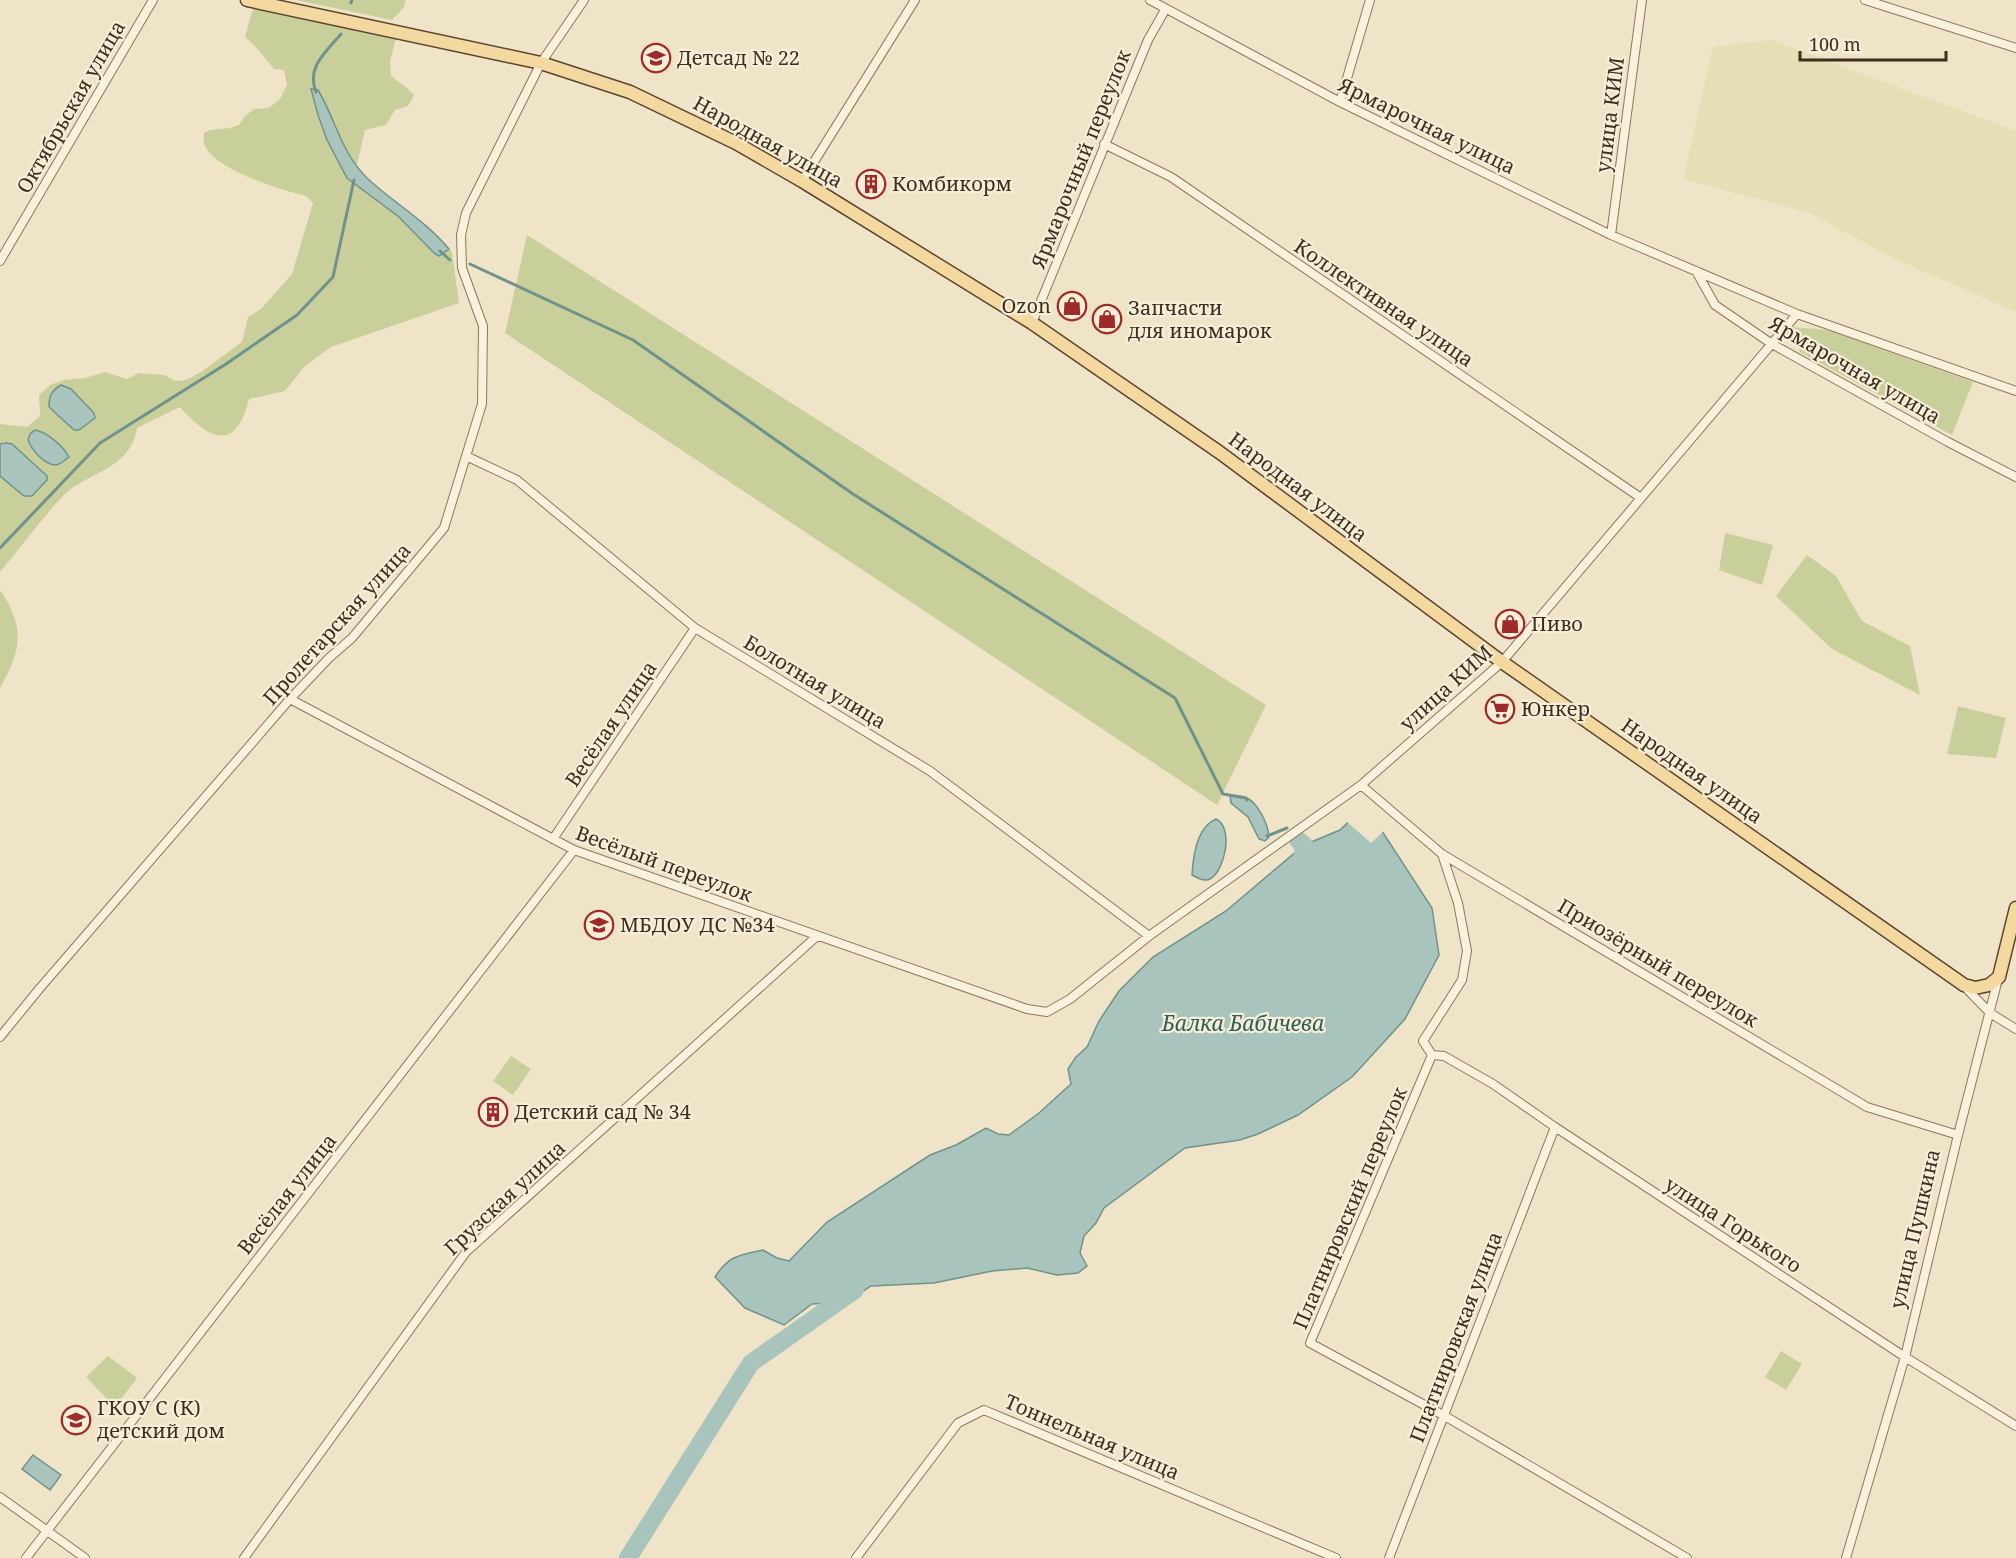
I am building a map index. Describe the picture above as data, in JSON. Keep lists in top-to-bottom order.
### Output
{
  "streets": {
    "main road": ["Народная улица", "улица Пушкина"],
    "street": [
      "Октябрьская улица",
      "улица КИМ",
      "Ярмарочная улица",
      "Ярмарочный переулок",
      "Коллективная улица",
      "Пролетарская улица",
      "Болотная улица",
      "Весёлая улица",
      "Весёлый переулок",
      "Приозёрный переулок",
      "Грузская улица",
      "Платнировский переулок",
      "улица Горького",
      "Платнировская улица",
      "Тоннельная улица"
    ]
  },
  "crossings": [
    ["улица КИМ", "Ярмарочная улица"],
    ["улица КИМ", "Народная улица"],
    ["улица КИМ", "Коллективная улица"],
    ["улица КИМ", "Болотная улица"],
    ["улица КИМ", "Весёлый переулок"],
    ["улица КИМ", "Приозёрный переулок"],
    ["Ярмарочная улица", "Ярмарочный переулок"],
    ["Народная улица", "Ярмарочный переулок"],
    ["Народная улица", "Пролетарская улица"],
    ["Ярмарочный переулок", "Коллективная улица"],
    ["Пролетарская улица", "Болотная улица"],
    ["Пролетарская улица", "Весёлый переулок"],
    ["Болотная улица", "Весёлая улица"],
    ["Весёлая улица", "Весёлый переулок"],
    ["Весёлый переулок", "Грузская улица"],
    ["Приозёрный переулок", "Платнировский переулок"],
    ["Приозёрный переулок", "улица Пушкина"],
    ["Платнировский переулок", "улица Горького"],
    ["Платнировский переулок", "Платнировская улица"],
    ["улица Горького", "улица Пушкина"],
    ["улица Горького", "Платнировская улица"]
  ],
  "water": ["Балка Бабичева"],
  "places": {
    "school or university": ["Детсад № 22", "МБДОУ ДС №34", "ГКОУ С (К) детский дом"],
    "building": ["Комбикорм", "Детский сад № 34"],
    "shop": ["Ozon", "Запчасти для иномарок", "Пиво"],
    "supermarket": ["Юнкер"]
  },
  "scale_bar": "100 m"
}
